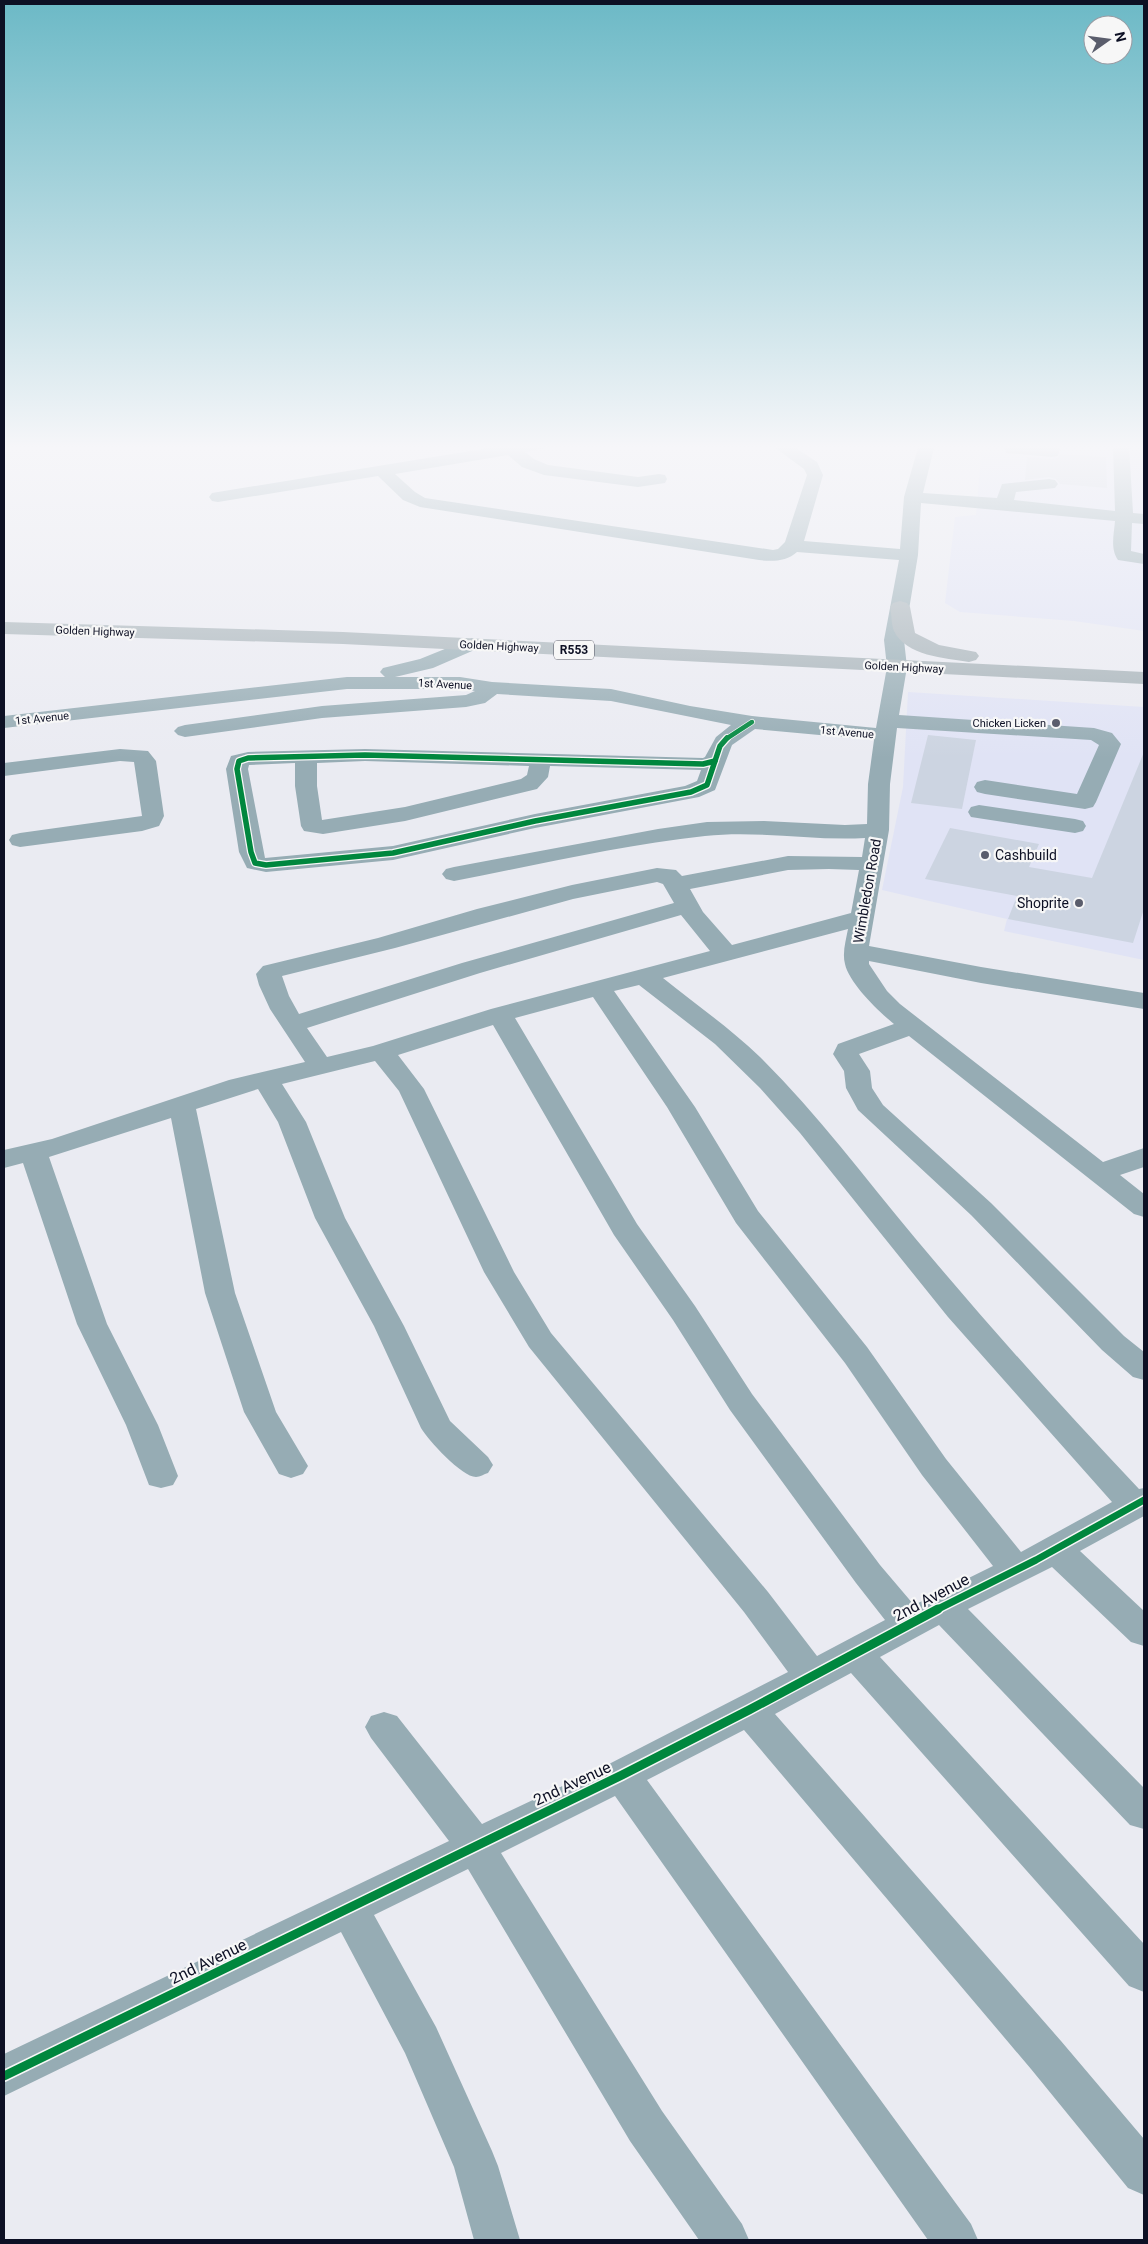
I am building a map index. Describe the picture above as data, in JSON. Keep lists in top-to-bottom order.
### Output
{
  "streets": {
    "main road": ["Golden Highway", "R553"],
    "street": ["1st Avenue", "Wimbledon Road", "2nd Avenue"]
  },
  "crossings": [
    ["Golden Highway", "Wimbledon Road"],
    ["1st Avenue", "Wimbledon Road"]
  ],
  "places": ["Chicken Licken", "Cashbuild", "Shoprite"],
  "north": "right"
}
